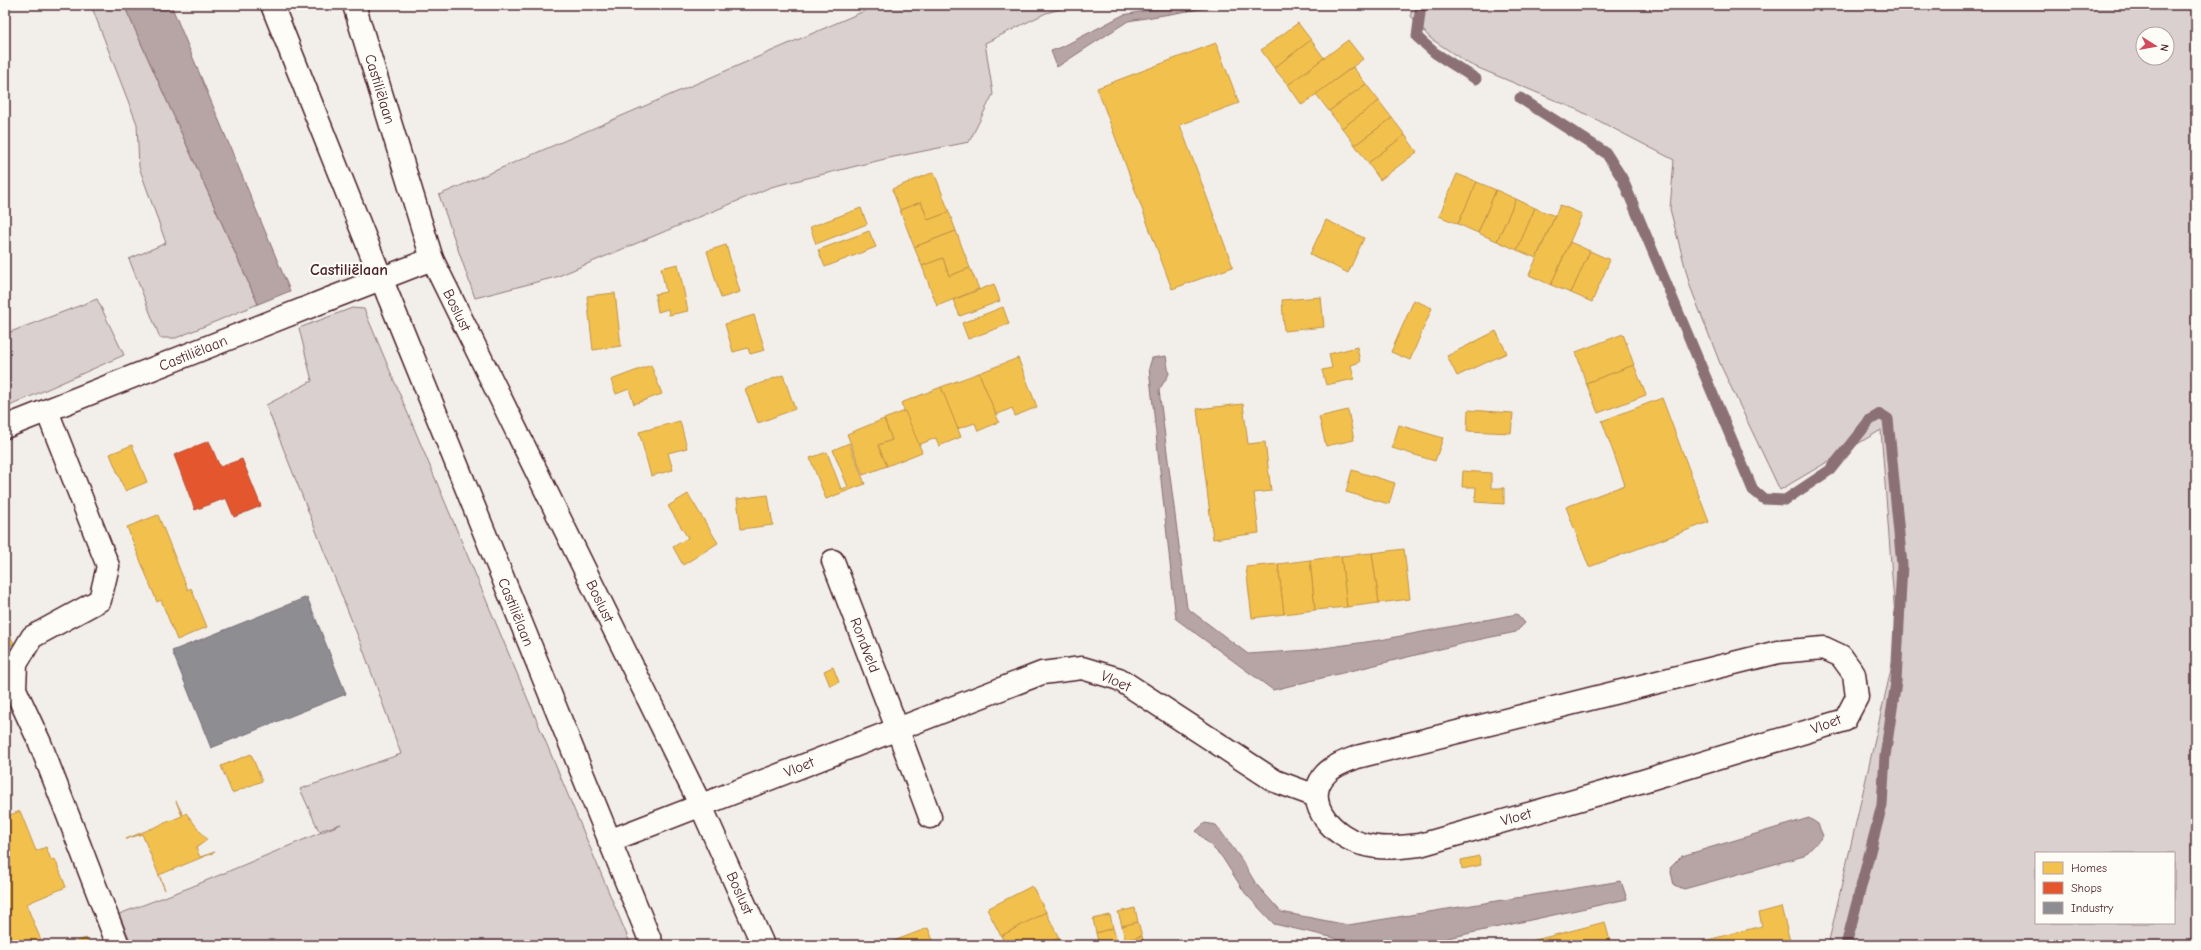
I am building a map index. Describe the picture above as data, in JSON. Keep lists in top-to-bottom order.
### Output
{
  "streets": {
    "street": [
      "Castiliëlaan",
      "Boslust",
      "Rondveld",
      "Vloet"
    ]
  },
  "crossings": [
    ["Castiliëlaan", "Boslust"],
    ["Castiliëlaan", "Vloet"],
    ["Boslust", "Vloet"],
    ["Rondveld", "Vloet"]
  ],
  "districts": ["Castiliëlaan"],
  "legend": ["Homes", "Shops", "Industry"],
  "north": "right"
}
